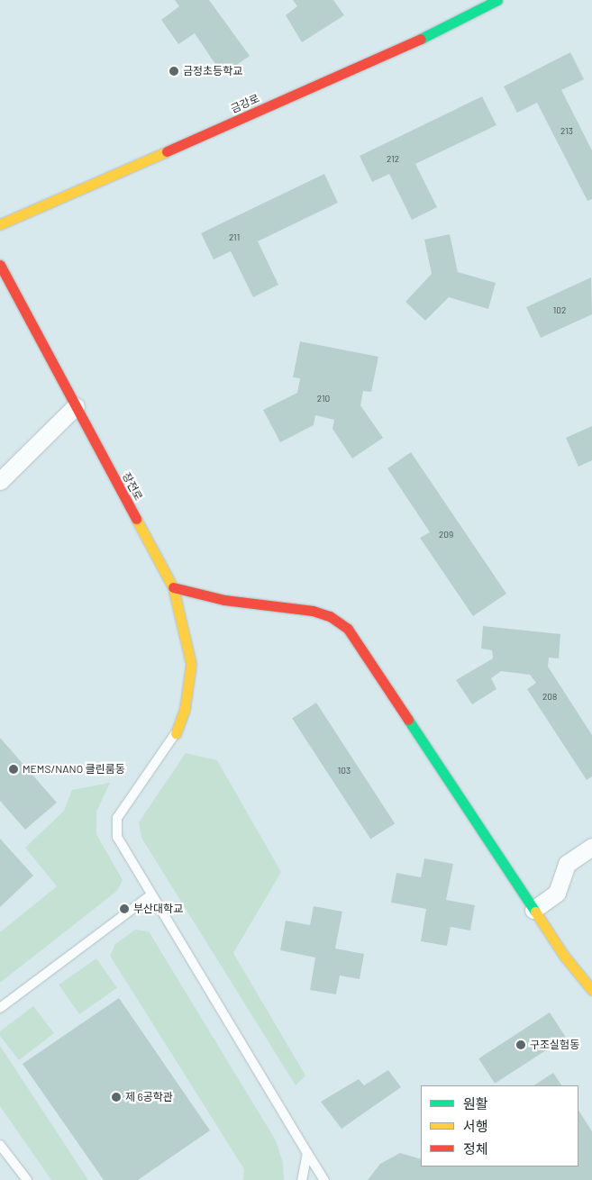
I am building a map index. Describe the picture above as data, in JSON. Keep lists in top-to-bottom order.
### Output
{
  "streets": {
    "street": ["금강로", "장전로"]
  },
  "places": [
    "금정초등학교",
    "MEMS/NANO 클린룸동",
    "부산대학교",
    "구조실험동",
    "제 6공학관"
  ],
  "house_numbers": [
    "213",
    "212",
    "211",
    "102",
    "210",
    "209",
    "208",
    "103"
  ],
  "legend": ["원활", "서행", "정체"]
}
